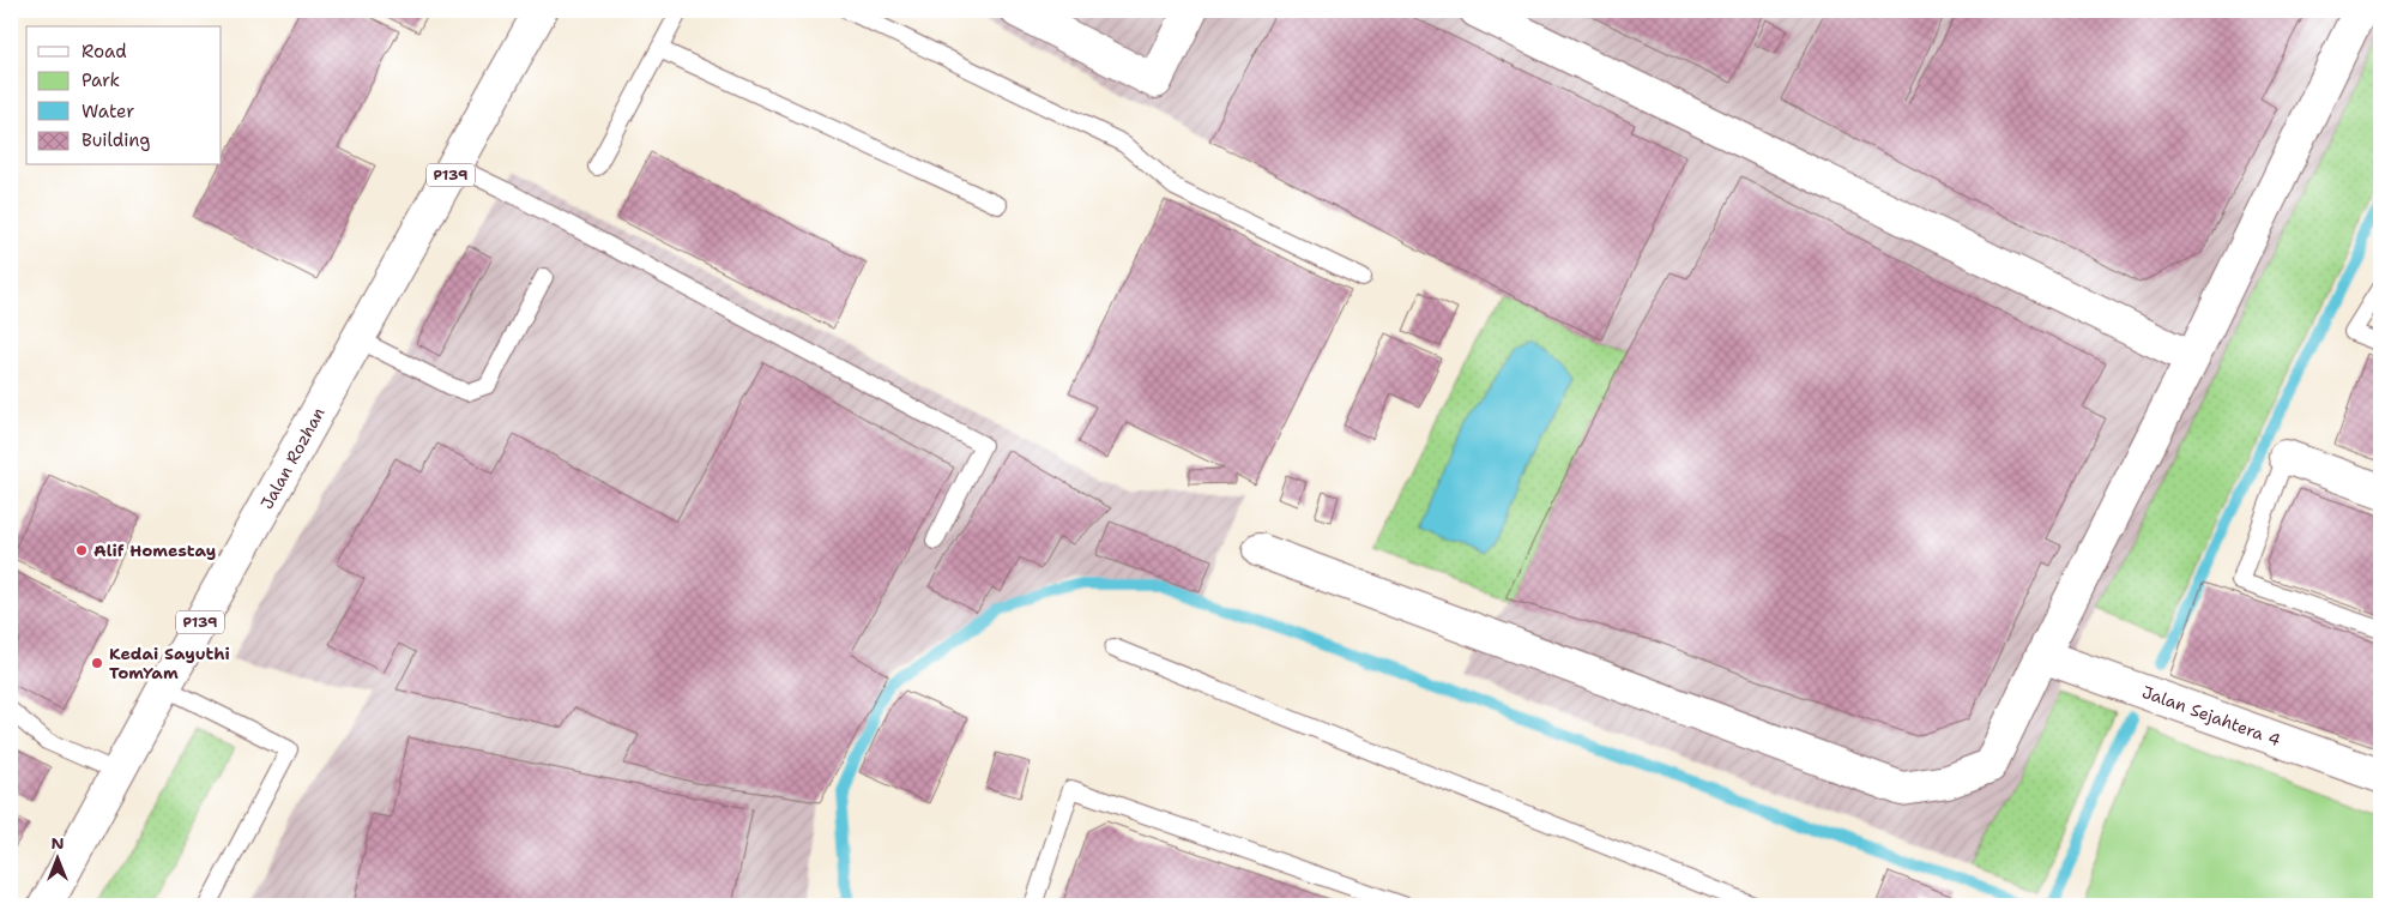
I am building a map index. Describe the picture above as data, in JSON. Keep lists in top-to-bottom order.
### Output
{
  "streets": {
    "street": ["P139", "Jalan Rozhan", "Jalan Sejahtera 4"]
  },
  "places": ["Alif Homestay", "Kedai Sayuthi TomYam"],
  "legend": [
    "Road",
    "Park",
    "Water",
    "Building"
  ],
  "north": "top"
}
